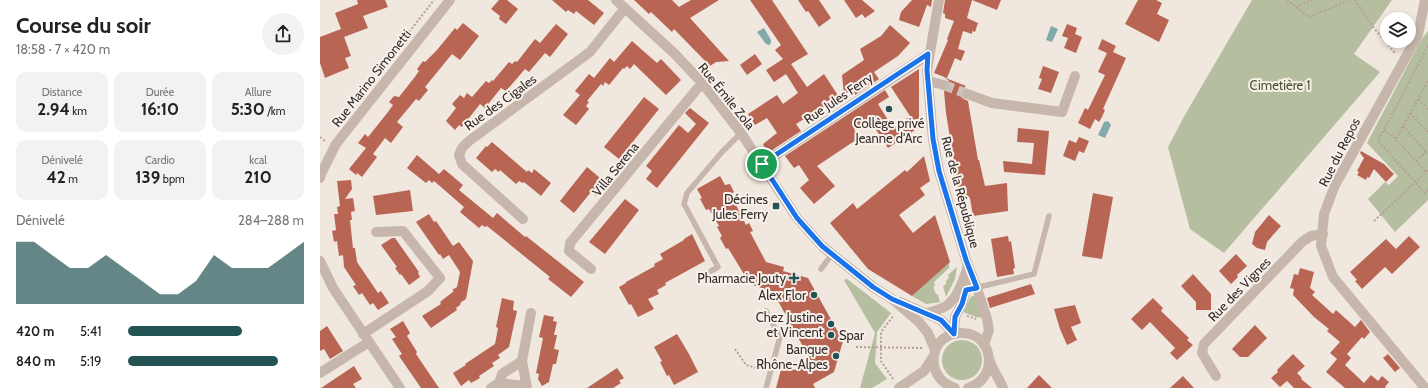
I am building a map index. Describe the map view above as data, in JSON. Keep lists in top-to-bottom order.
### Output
{
  "streets": {
    "street": [
      "Rue Marino Simonetti",
      "Rue Émile Zola",
      "Rue Jules Ferry",
      "Rue des Cigales",
      "Rue du Repos",
      "Villa Serena",
      "Rue de la République",
      "Rue des Vignes"
    ]
  },
  "crossings": [
    ["Rue Émile Zola", "Rue Jules Ferry"],
    ["Rue Émile Zola", "Rue des Cigales"],
    ["Rue Émile Zola", "Villa Serena"],
    ["Rue Émile Zola", "Rue de la République"],
    ["Rue Jules Ferry", "Rue de la République"],
    ["Rue du Repos", "Rue des Vignes"]
  ],
  "parks": ["Cimetière 1"],
  "places": {
    "other": [
      "Collège privé Jeanne d'Arc",
      "Alex Flor",
      "Chez Justine et Vincent",
      "Spar",
      "Banque Rhône-Alpes"
    ],
    "transit": ["Décines Jules Ferry"],
    "health": ["Pharmacie Jouty"]
  },
  "page": {
    "heading": ["Course du soir", "18:58 · 7 × 420 m"],
    "stats": [
      ["Distance", "2.94 km"],
      ["Durée", "16:10"],
      ["Allure", "5:30 /km"],
      ["Dénivelé", "42 m"],
      ["Cardio", "139 bpm"],
      ["kcal", "210"]
    ],
    "chart": ["Dénivelé", "284–288 m"],
    "list": [
      {
        "name": "420 m",
        "note": "5:41"
      },
      {
        "name": "840 m",
        "note": "5:19"
      }
    ]
  }
}
